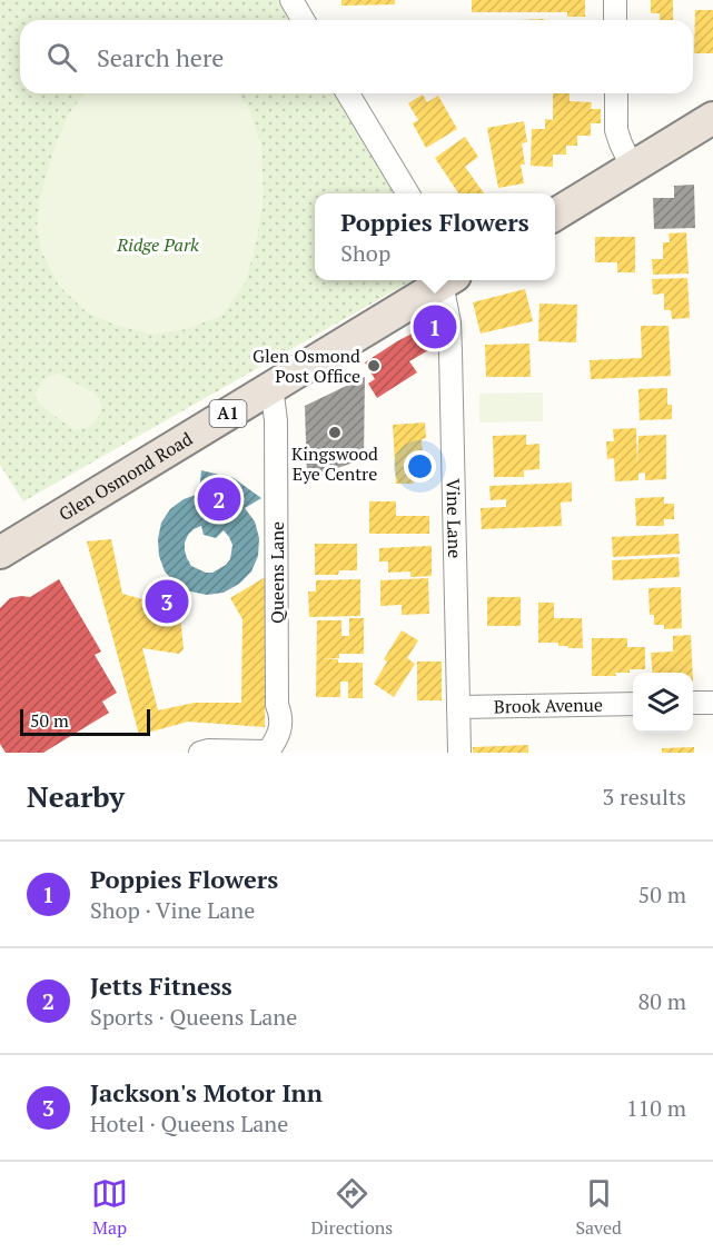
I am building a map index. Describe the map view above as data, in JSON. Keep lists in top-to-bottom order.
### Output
{
  "streets": {
    "highway": ["A1", "Glen Osmond Road"],
    "street": ["Vine Lane", "Queens Lane", "Brook Avenue"]
  },
  "crossings": [
    ["Glen Osmond Road", "Queens Lane"],
    ["Vine Lane", "Brook Avenue"]
  ],
  "parks": ["Ridge Park"],
  "places": ["Glen Osmond Post Office", "Kingswood Eye Centre"],
  "scale_bar": "50 m",
  "page": {
    "search": "Search here",
    "popup": ["Poppies Flowers", "Shop"],
    "pins": ["1", "2", "3"],
    "scale": "50 m",
    "heading": ["Nearby", "3 results"],
    "list": [
      {
        "mark": "1",
        "name": "Poppies Flowers",
        "note": "Shop · Vine Lane",
        "value": "50 m"
      },
      {
        "mark": "2",
        "name": "Jetts Fitness",
        "note": "Sports · Queens Lane",
        "value": "80 m"
      },
      {
        "mark": "3",
        "name": "Jackson's Motor Inn",
        "note": "Hotel · Queens Lane",
        "value": "110 m"
      }
    ],
    "nav": ["Map", "Directions", "Saved"]
  }
}
